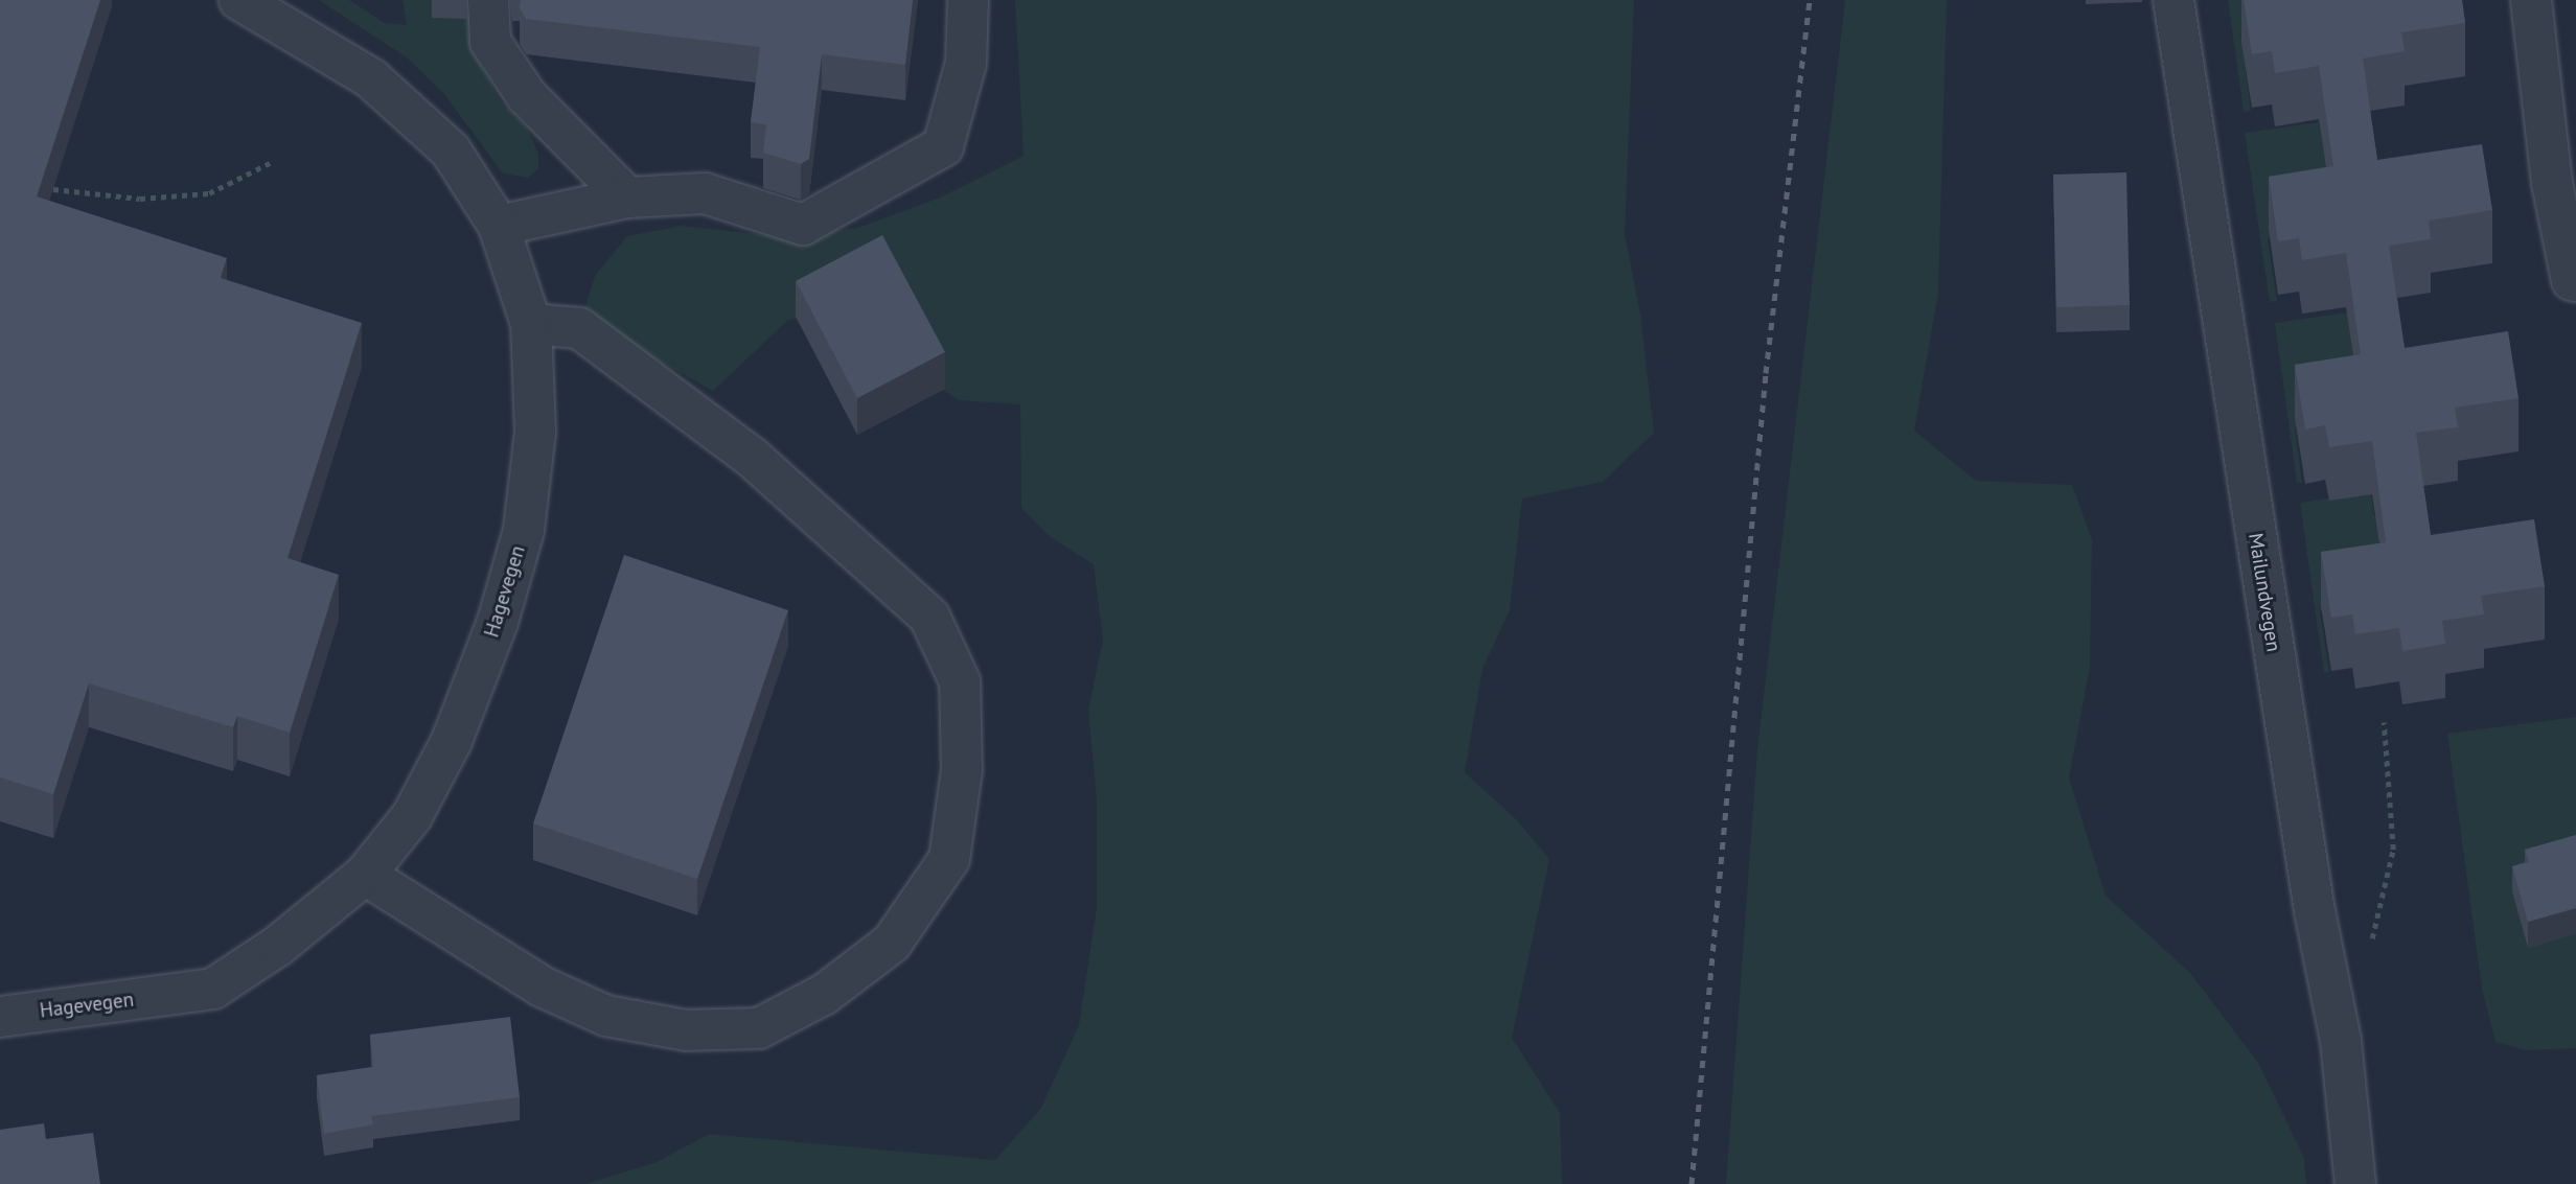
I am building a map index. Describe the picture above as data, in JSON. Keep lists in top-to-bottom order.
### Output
{
  "streets": {
    "street": ["Hagevegen", "Mailundvegen"]
  }
}
